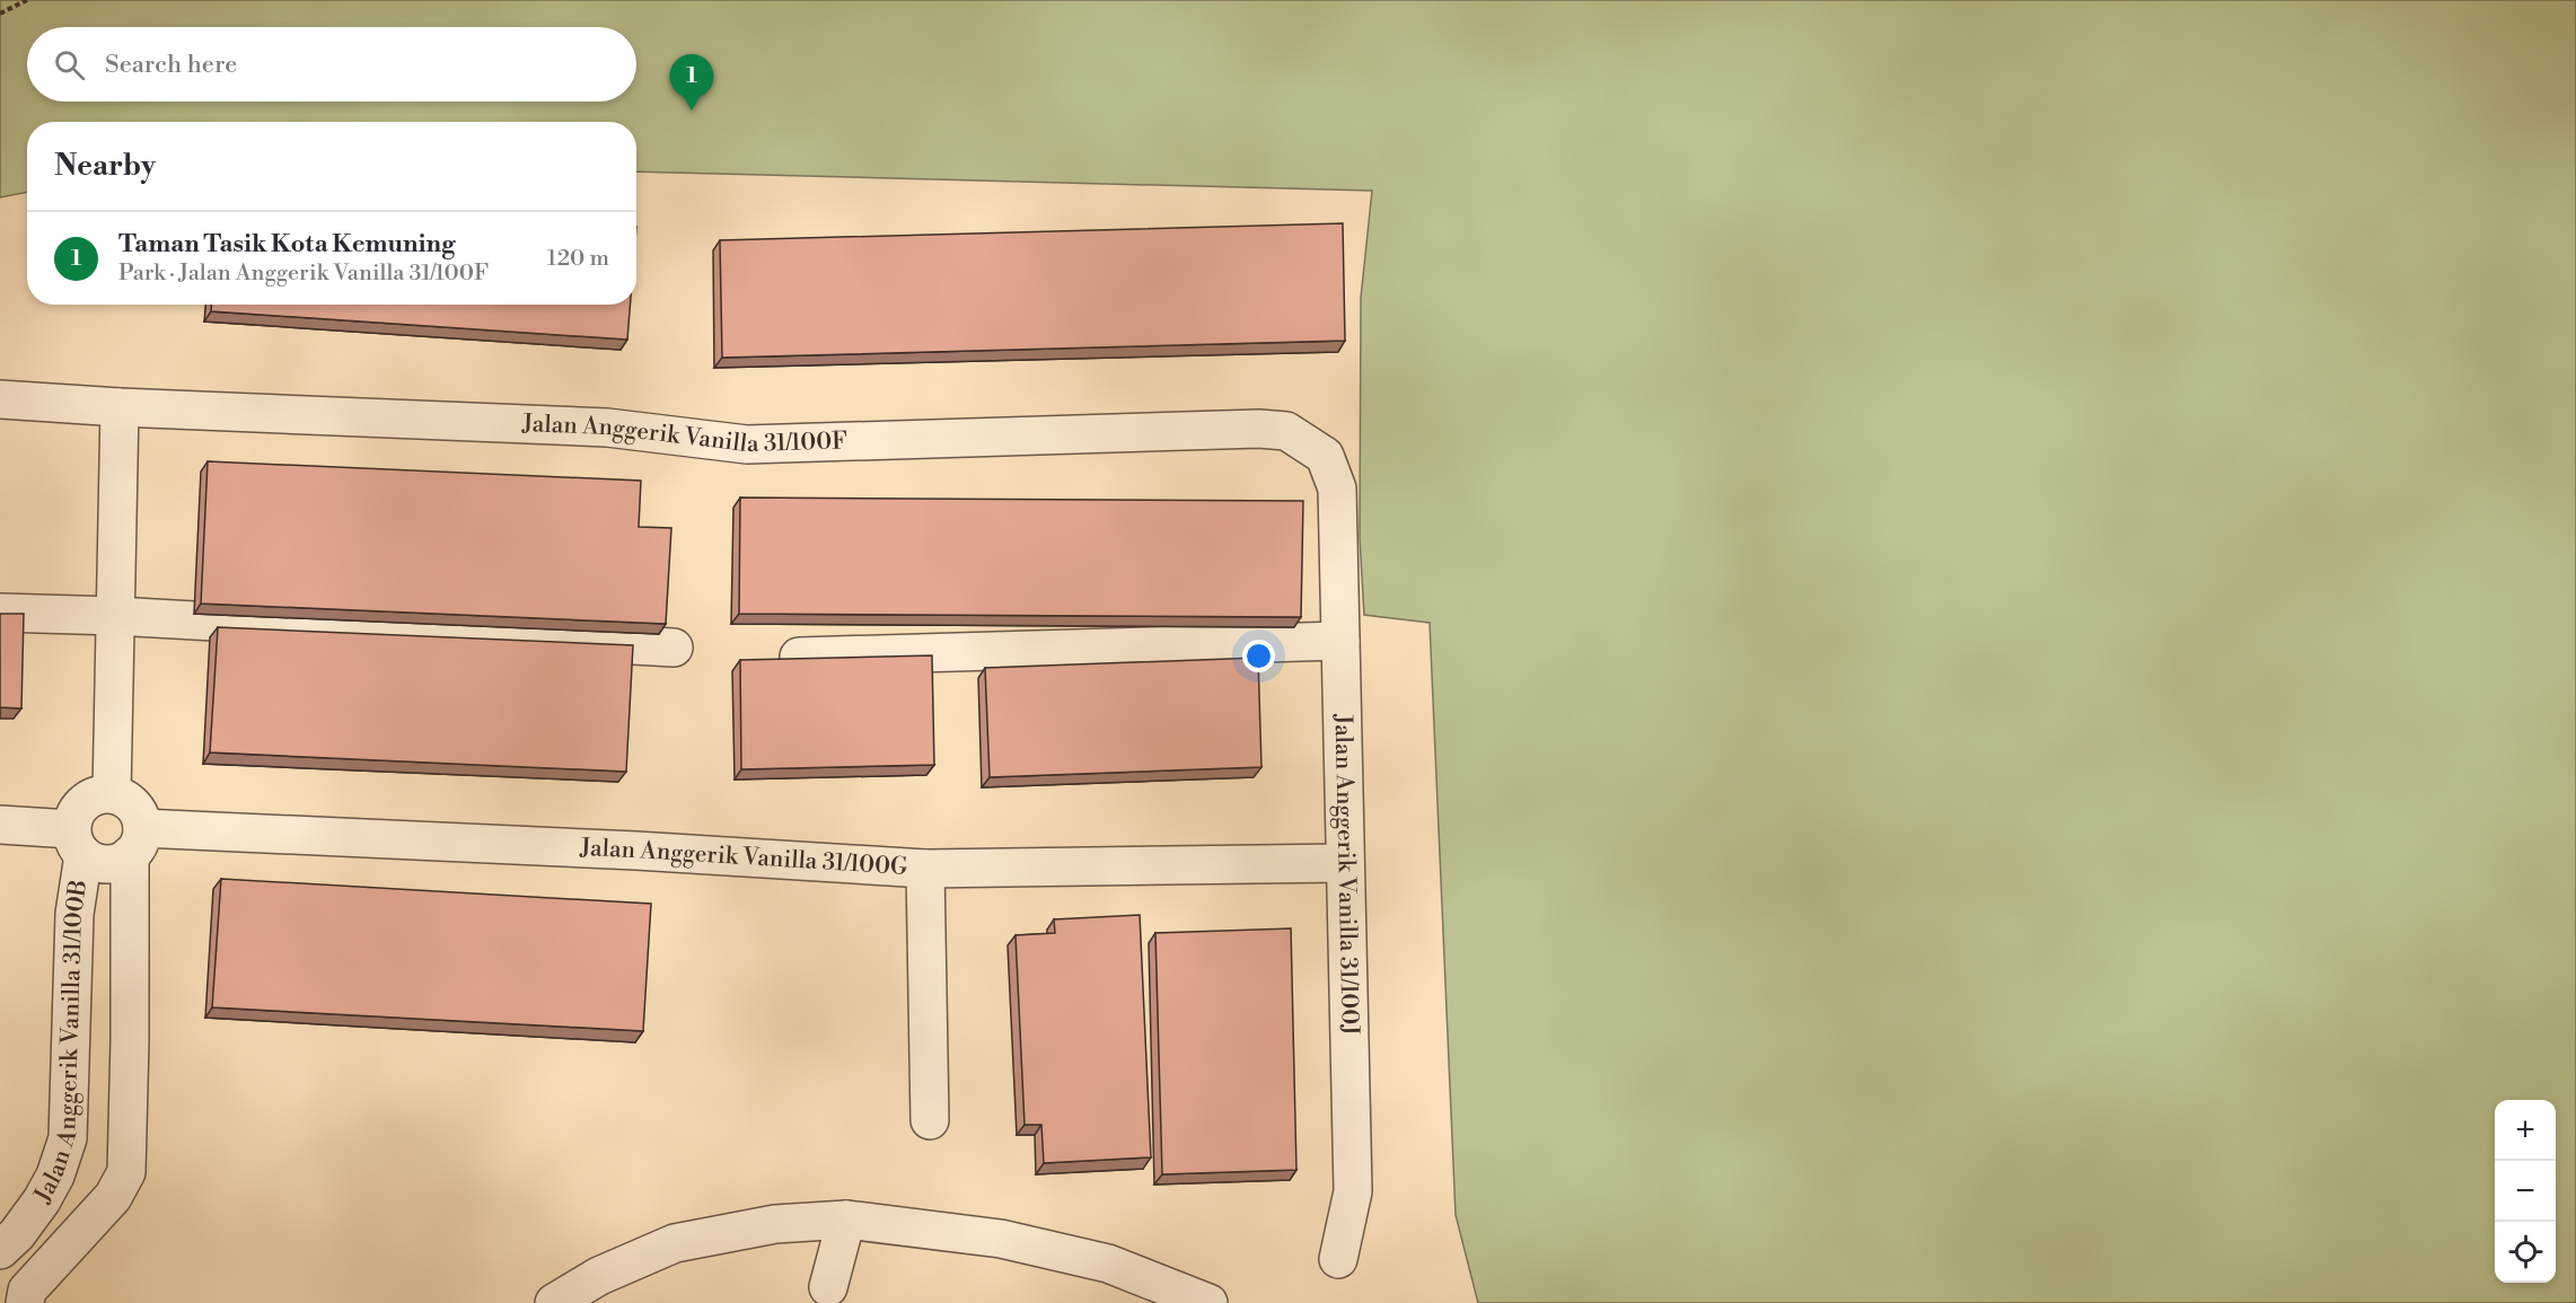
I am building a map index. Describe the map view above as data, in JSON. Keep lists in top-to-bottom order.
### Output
{
  "streets": {
    "street": [
      "Jalan Anggerik Vanilla 31/100F",
      "Jalan Anggerik Vanilla 31/100G",
      "Jalan Anggerik Vanilla 31/100J",
      "Jalan Anggerik Vanilla 31/100B"
    ]
  },
  "crossings": [
    ["Jalan Anggerik Vanilla 31/100F", "Jalan Anggerik Vanilla 31/100J"],
    ["Jalan Anggerik Vanilla 31/100G", "Jalan Anggerik Vanilla 31/100J"],
    ["Jalan Anggerik Vanilla 31/100G", "Jalan Anggerik Vanilla 31/100B"]
  ],
  "page": {
    "search": "Search here",
    "pins": "1",
    "heading": "Nearby",
    "list": [
      {
        "mark": "1",
        "name": "Taman Tasik Kota Kemuning",
        "note": "Park · Jalan Anggerik Vanilla 31/100F",
        "value": "120 m"
      }
    ],
    "map_buttons": ["+", "−"]
  }
}
